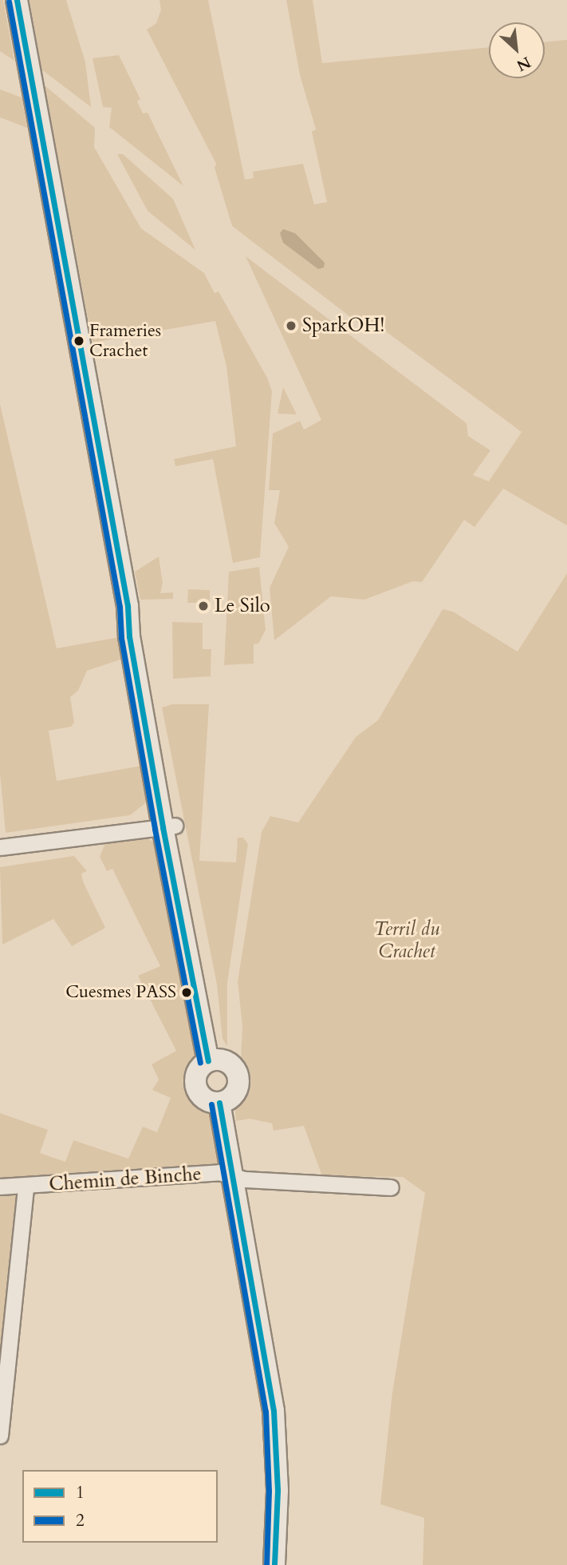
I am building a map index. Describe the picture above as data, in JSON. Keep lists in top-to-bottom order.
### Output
{
  "streets": {
    "street": ["Chemin de Binche"]
  },
  "parks": ["Terril du Crachet"],
  "places": [
    "SparkOH!",
    "Frameries Crachet",
    "Le Silo",
    "Cuesmes PASS"
  ],
  "lines": ["transit line 1", "transit line 2"],
  "legend": ["1", "2"],
  "north": "bottom right"
}
